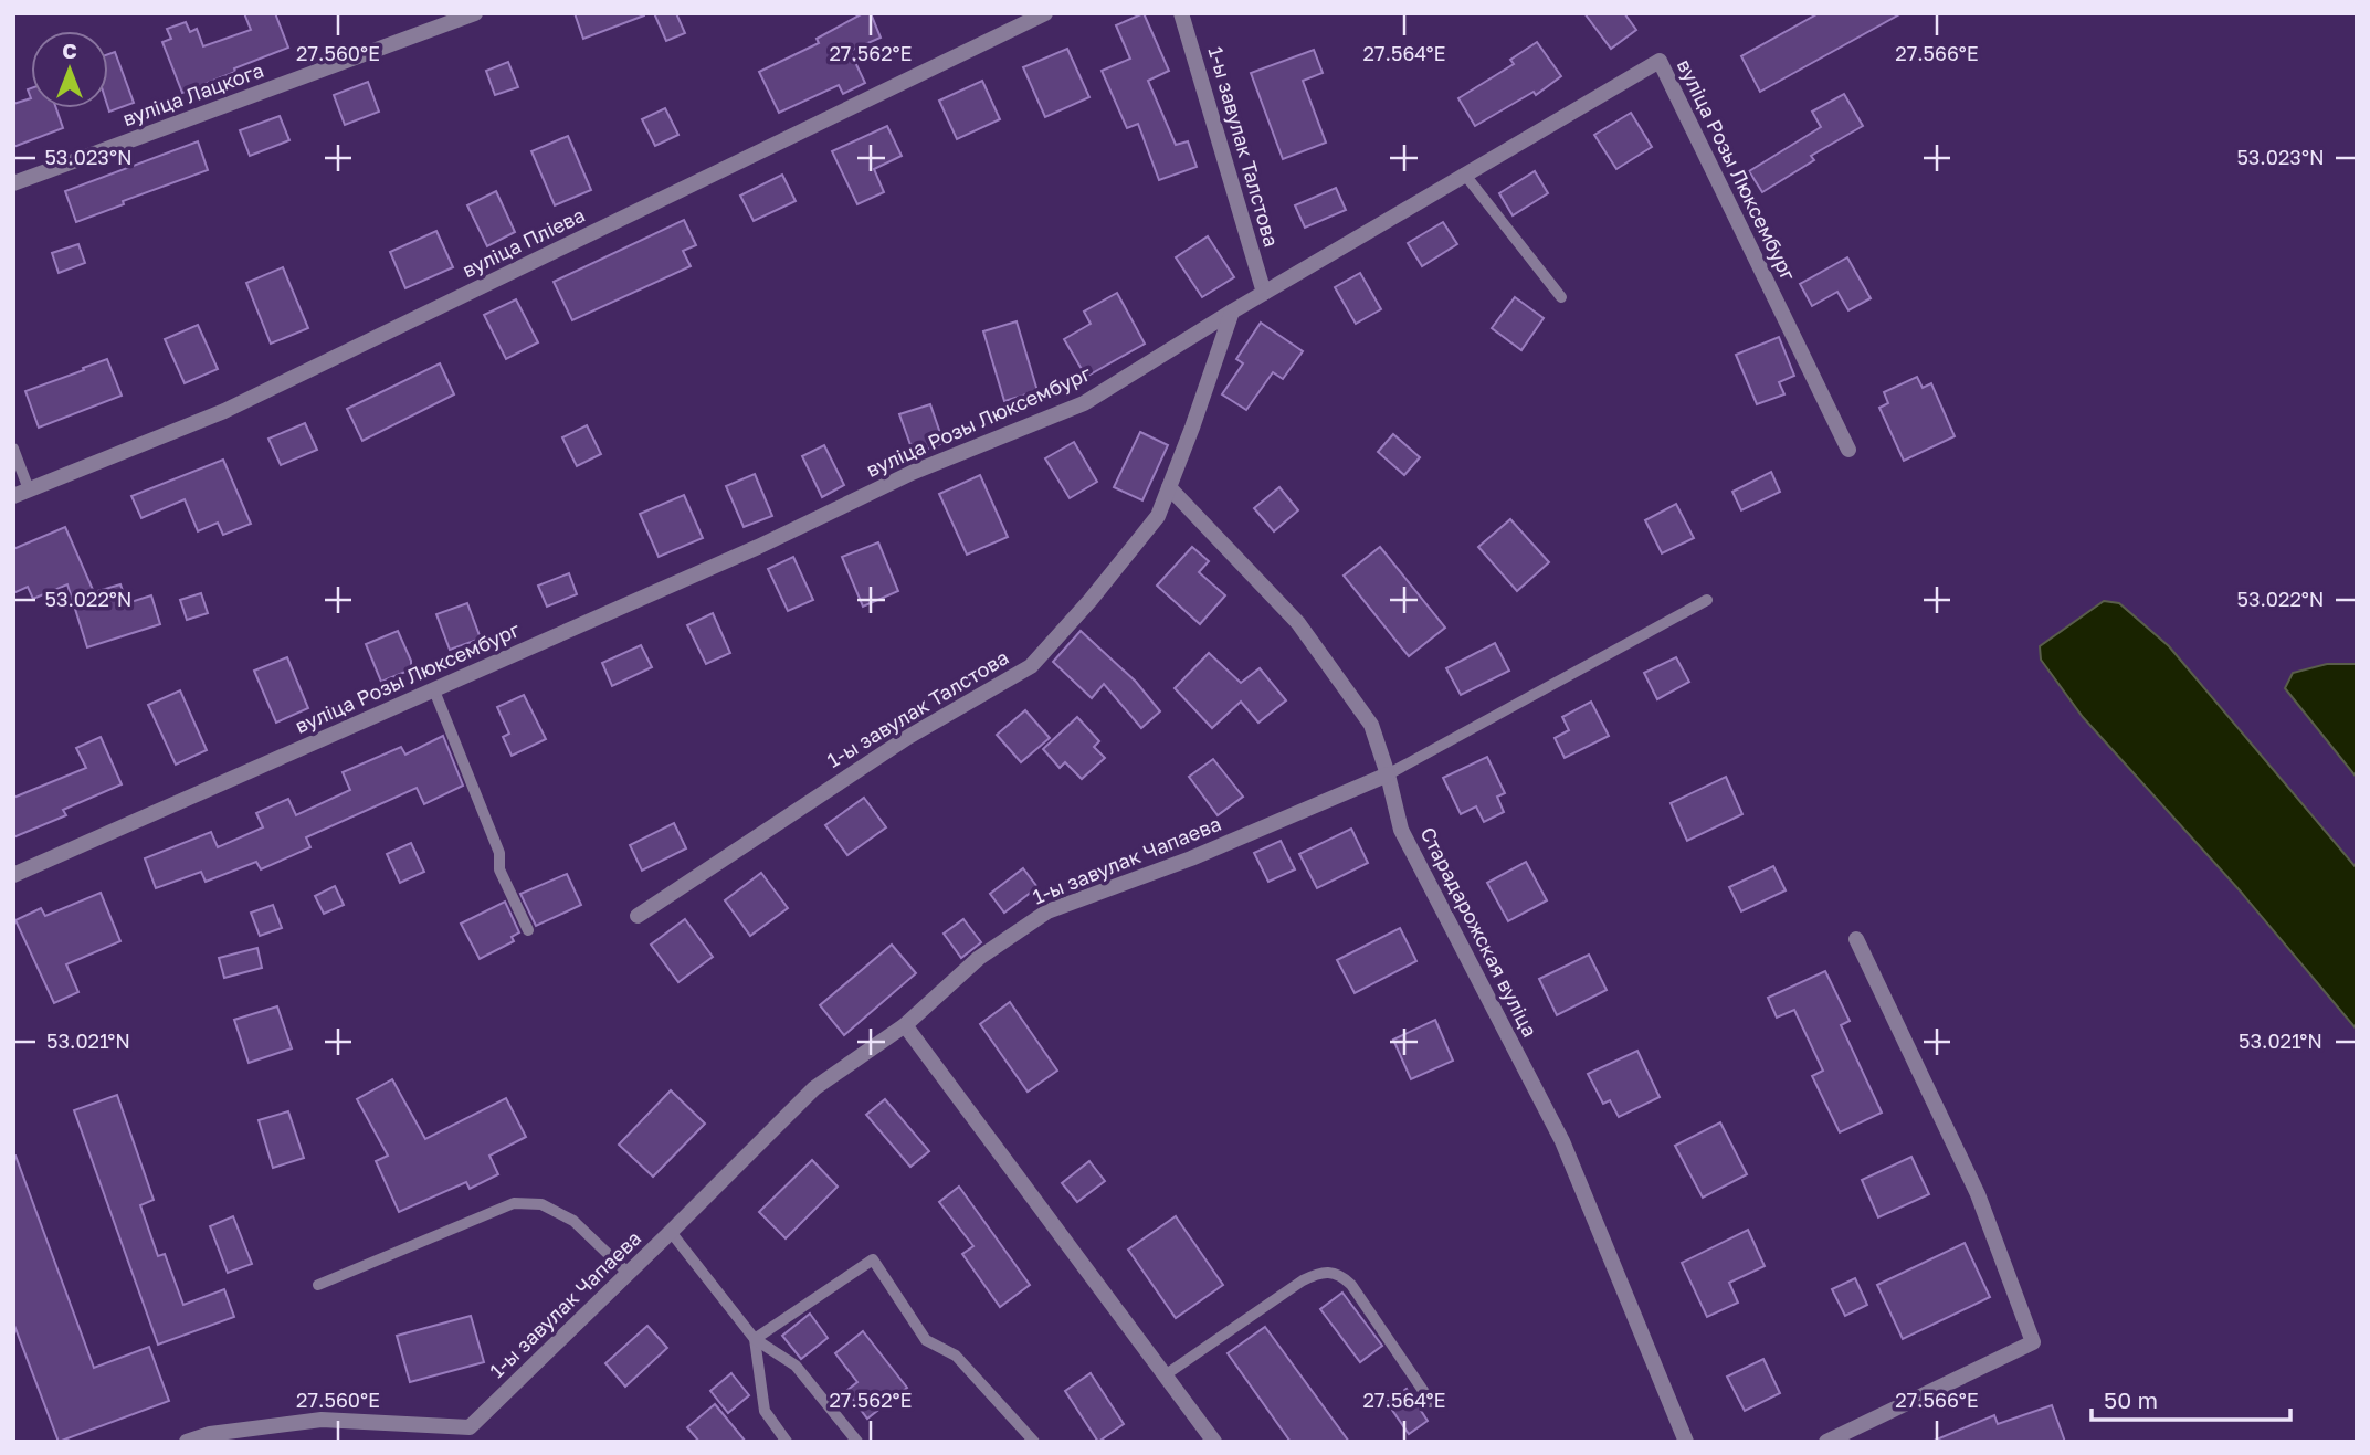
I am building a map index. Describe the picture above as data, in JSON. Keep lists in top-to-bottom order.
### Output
{
  "streets": {
    "street": [
      "вуліца Лацкога",
      "1-ы завулак Талстова",
      "вуліца Розы Люксембург",
      "вуліца Пліева",
      "1-ы завулак Чапаева",
      "Старадарожская вуліца"
    ]
  },
  "crossings": [
    ["1-ы завулак Талстова", "вуліца Розы Люксембург"],
    ["1-ы завулак Талстова", "Старадарожская вуліца"],
    ["1-ы завулак Чапаева", "Старадарожская вуліца"]
  ],
  "scale_bar": "50 m",
  "north": "top",
  "coordinates": [
    "27.560°E",
    "27.562°E",
    "27.564°E",
    "27.566°E",
    "53.023°N",
    "53.022°N",
    "53.021°N"
  ]
}
